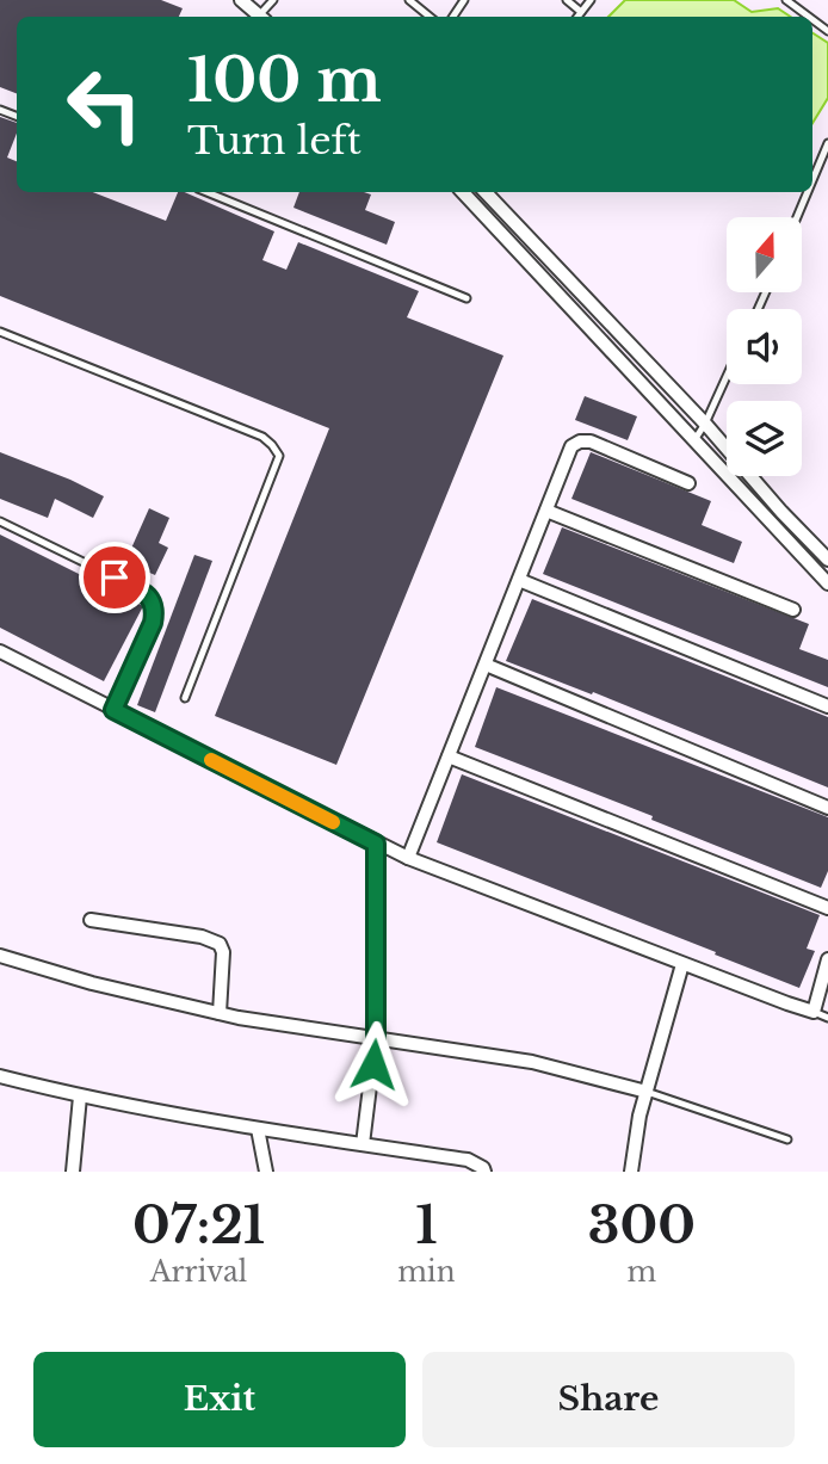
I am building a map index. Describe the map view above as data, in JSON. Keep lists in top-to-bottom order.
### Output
{
  "north": "top",
  "page": {
    "turn": ["100 m", "Turn left"],
    "eta": [
      "07:21",
      "Arrival",
      "1",
      "min",
      "300",
      "m"
    ],
    "buttons": ["Exit", "Share"]
  }
}
